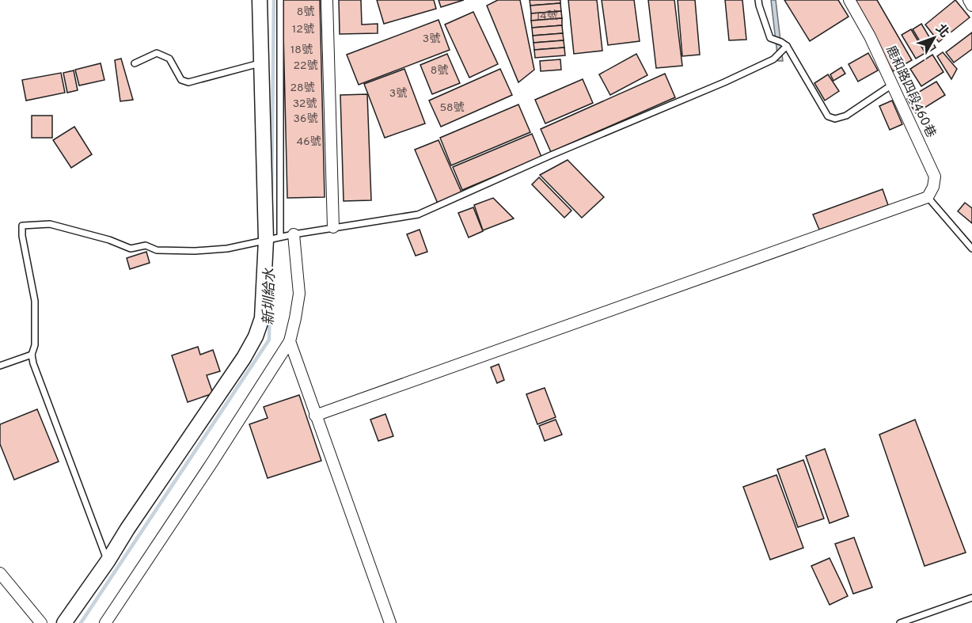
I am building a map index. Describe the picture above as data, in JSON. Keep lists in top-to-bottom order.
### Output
{
  "streets": {
    "street": ["鹿和路四段460巷"]
  },
  "water": ["新圳給水"],
  "house_numbers": [
    "8號",
    "14號",
    "12號",
    "3號",
    "18號",
    "22號",
    "8號",
    "28號",
    "3號",
    "32號",
    "58號",
    "36號",
    "46號"
  ],
  "north": "top right"
}
